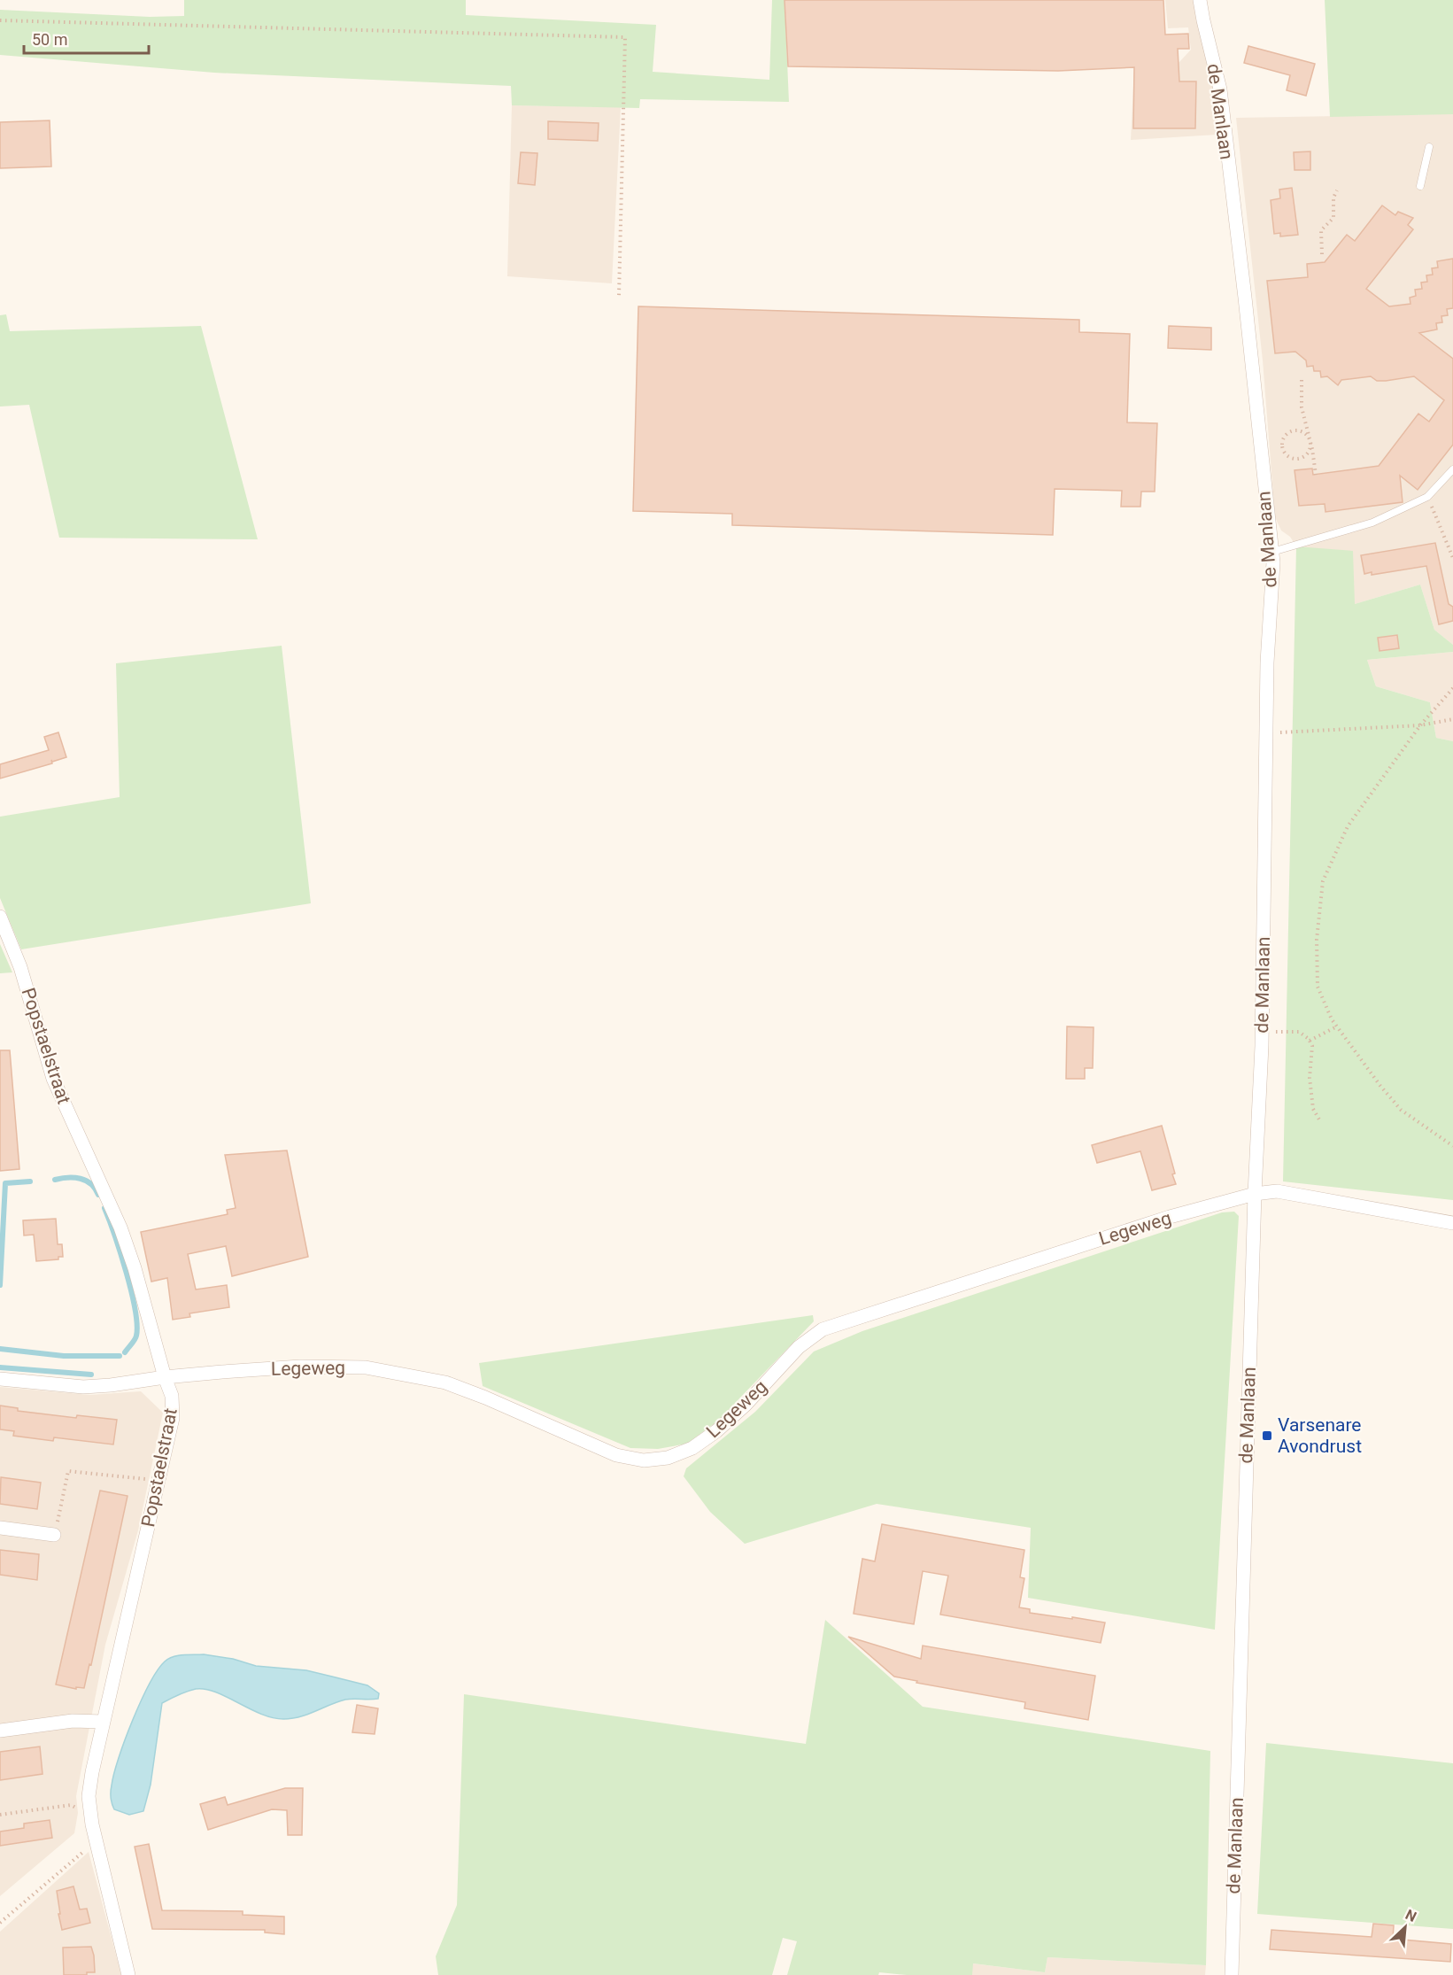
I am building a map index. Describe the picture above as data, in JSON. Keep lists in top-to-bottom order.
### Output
{
  "streets": {
    "street": ["de Manlaan", "Popstaelstraat", "Legeweg"]
  },
  "crossings": [
    ["de Manlaan", "Legeweg"],
    ["Popstaelstraat", "Legeweg"]
  ],
  "places": {
    "transit": ["Varsenare Avondrust"]
  },
  "scale_bar": "50 m",
  "north": "top right"
}
